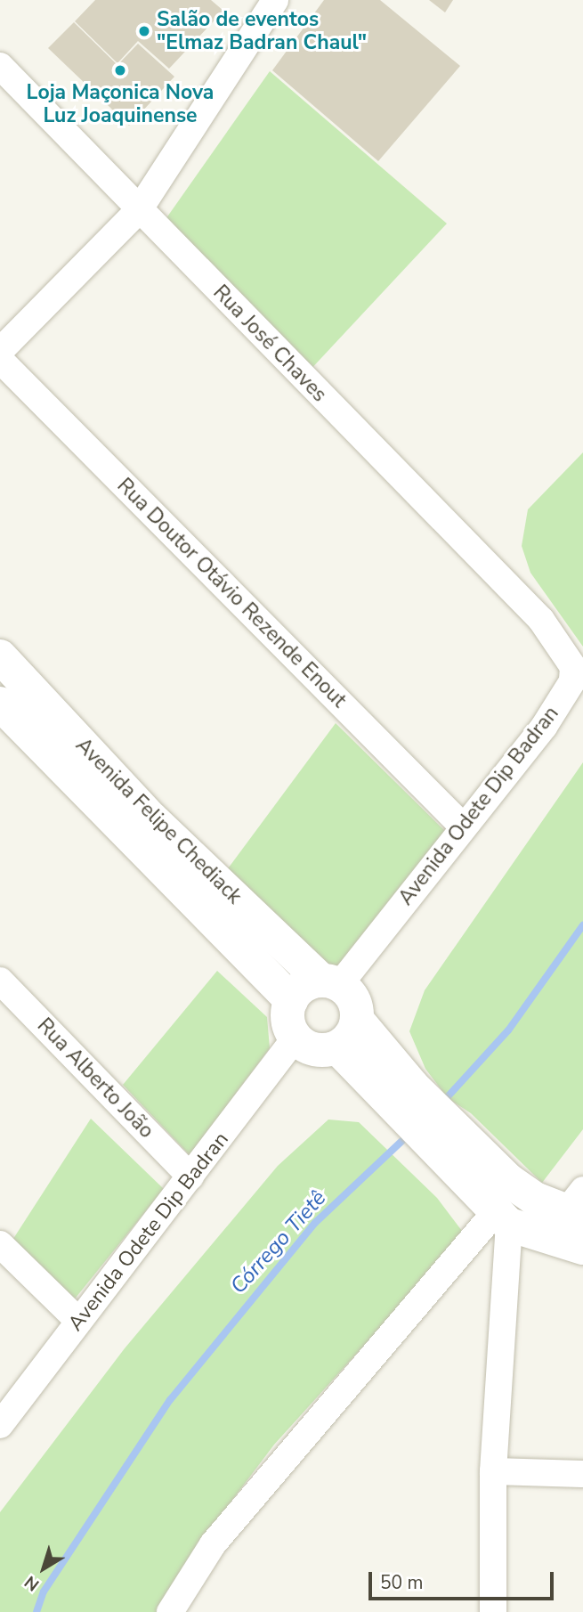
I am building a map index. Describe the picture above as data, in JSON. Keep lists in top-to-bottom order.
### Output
{
  "streets": {
    "street": [
      "Rua José Chaves",
      "Rua Doutor Otávio Rezende Enout",
      "Avenida Odete Dip Badran",
      "Avenida Felipe Chediack",
      "Rua Alberto João"
    ]
  },
  "crossings": [
    ["Rua José Chaves", "Avenida Odete Dip Badran"],
    ["Rua Doutor Otávio Rezende Enout", "Avenida Odete Dip Badran"],
    ["Avenida Odete Dip Badran", "Avenida Felipe Chediack"],
    ["Avenida Odete Dip Badran", "Rua Alberto João"]
  ],
  "water": ["Córrego Tietê"],
  "places": ["Salão de eventos \"Elmaz Badran Chaul\"", "Loja Maçonica Nova Luz Joaquinense"],
  "scale_bar": "50 m",
  "north": "bottom left"
}
